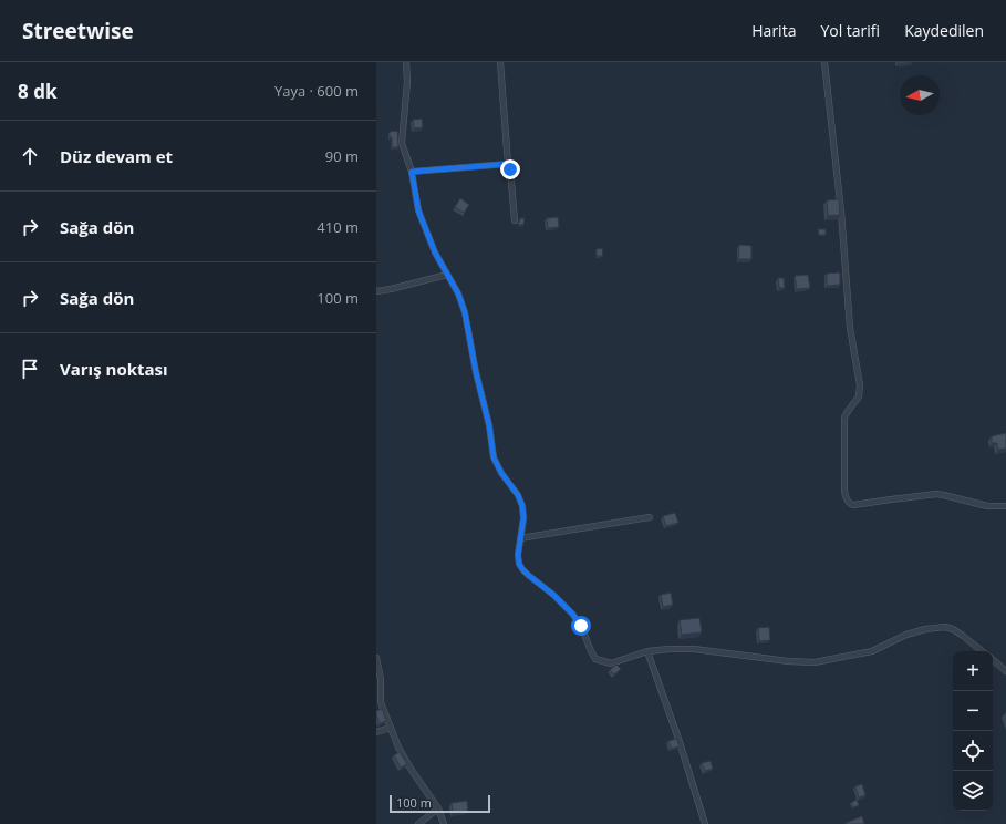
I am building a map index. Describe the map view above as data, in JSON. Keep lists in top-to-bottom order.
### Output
{
  "scale_bar": "100 m",
  "north": "left",
  "page": {
    "header": "Streetwise",
    "nav": ["Harita", "Yol tarifi", "Kaydedilen"],
    "heading": ["8 dk", "Yaya · 600 m"],
    "list": [
      ["Düz devam et", "90 m"],
      ["Sağa dön", "410 m"],
      ["Sağa dön", "100 m"],
      "Varış noktası"
    ],
    "map_buttons": ["+", "−"],
    "scale": "100 m"
  }
}
